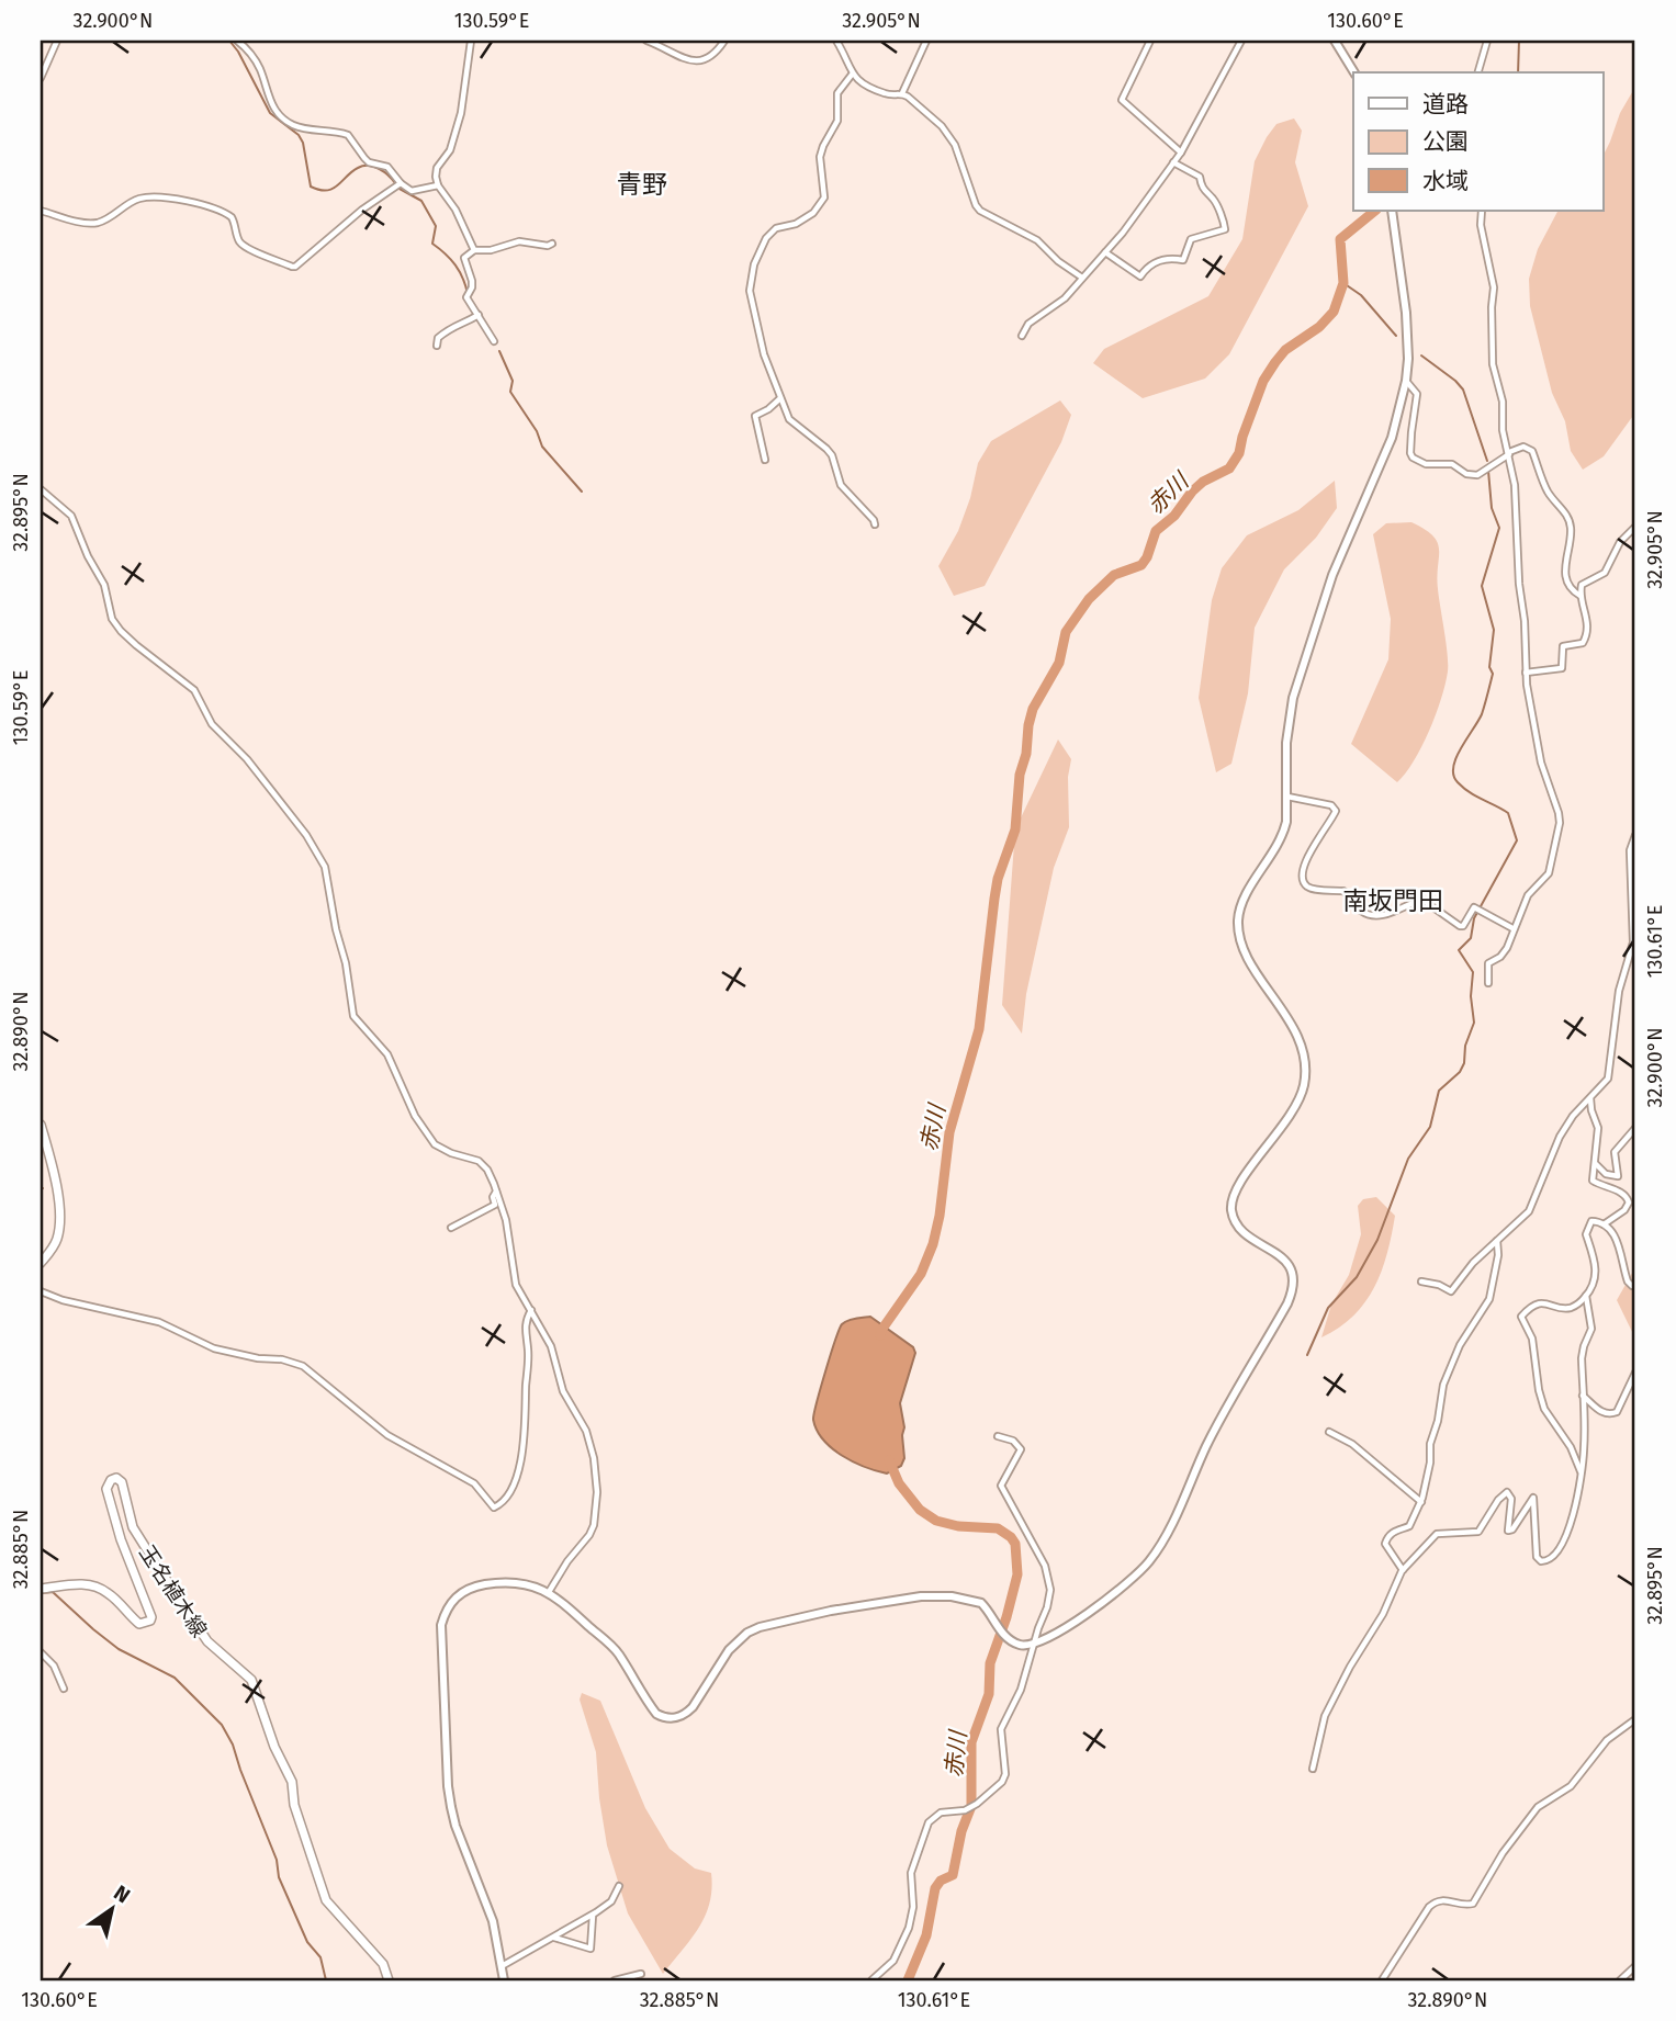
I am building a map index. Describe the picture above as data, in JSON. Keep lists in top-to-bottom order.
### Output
{
  "streets": {
    "main road": ["玉名植木線"]
  },
  "districts": ["青野", "南坂門田"],
  "water": ["赤川"],
  "legend": ["道路", "公園", "水域"],
  "north": "top right",
  "coordinates": [
    "32.900°N",
    "130.59°E",
    "32.905°N",
    "130.60°E",
    "32.895°N",
    "130.61°E",
    "32.890°N",
    "32.885°N"
  ]
}
